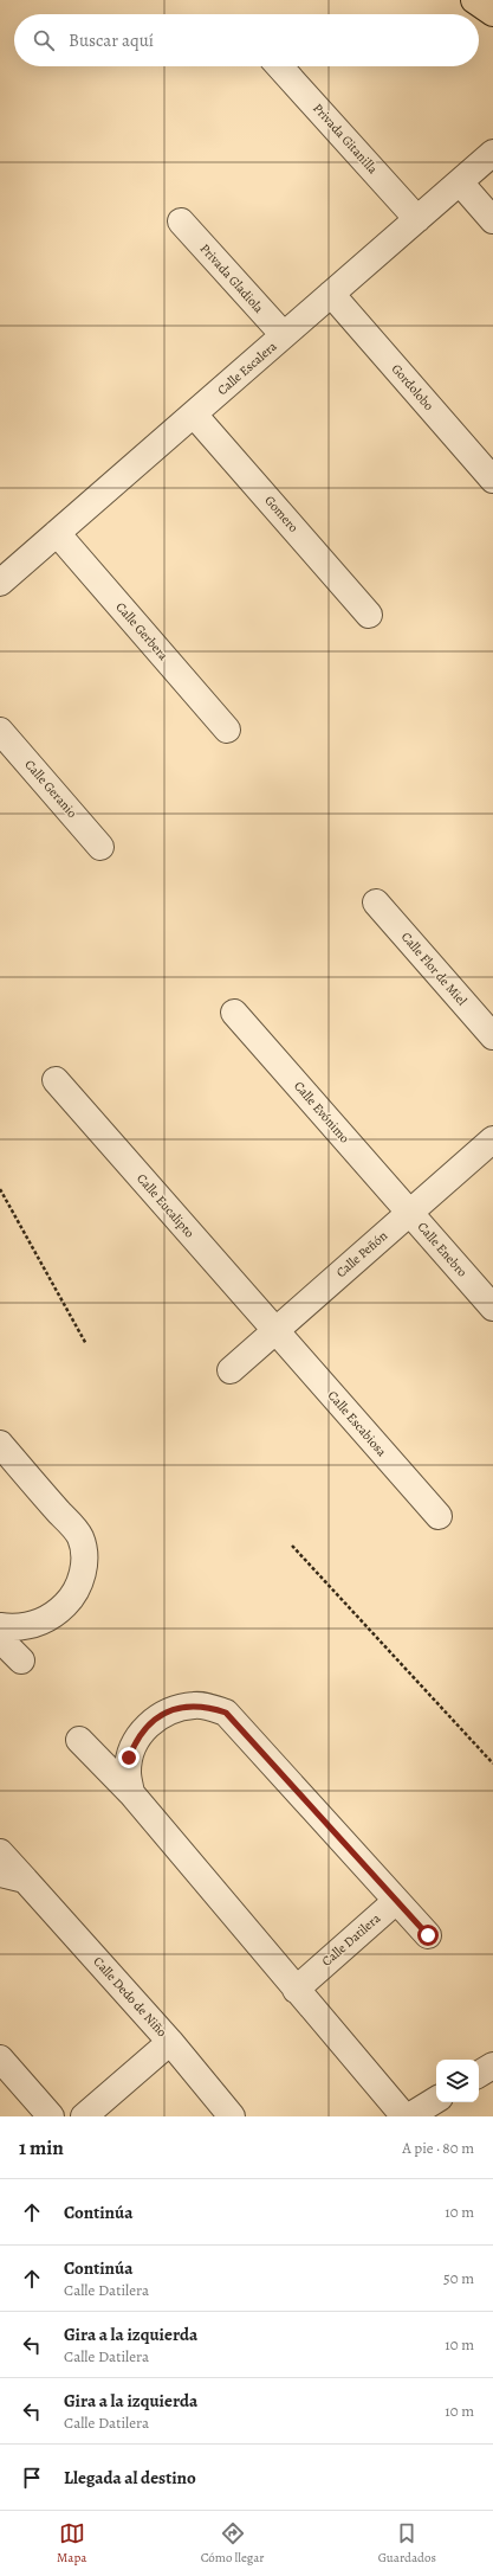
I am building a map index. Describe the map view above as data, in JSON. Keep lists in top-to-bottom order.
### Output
{
  "streets": {
    "street": [
      "Privada Gitanilla",
      "Privada Gladiola",
      "Calle Escalera",
      "Gordolobo",
      "Gomero",
      "Calle Gerbera",
      "Calle Geranio",
      "Calle Flor de Miel",
      "Calle Evónimo",
      "Calle Eucalipto",
      "Calle Enebro",
      "Calle Peñón",
      "Calle Escabiosa",
      "Calle Datilera",
      "Calle Dedo de Niño"
    ]
  },
  "crossings": [
    ["Privada Gitanilla", "Calle Escalera"],
    ["Privada Gladiola", "Calle Escalera"],
    ["Calle Escalera", "Gordolobo"],
    ["Calle Escalera", "Gomero"],
    ["Calle Escalera", "Calle Gerbera"],
    ["Calle Evónimo", "Calle Enebro"],
    ["Calle Evónimo", "Calle Peñón"],
    ["Calle Eucalipto", "Calle Peñón"],
    ["Calle Eucalipto", "Calle Escabiosa"],
    ["Calle Enebro", "Calle Peñón"],
    ["Calle Peñón", "Calle Escabiosa"]
  ],
  "page": {
    "search": "Buscar aquí",
    "heading": ["1 min", "A pie · 80 m"],
    "list": [
      ["Continúa", "10 m"],
      ["Continúa", "Calle Datilera", "50 m"],
      ["Gira a la izquierda", "Calle Datilera", "10 m"],
      ["Gira a la izquierda", "Calle Datilera", "10 m"],
      "Llegada al destino"
    ],
    "nav": ["Mapa", "Cómo llegar", "Guardados"]
  }
}
